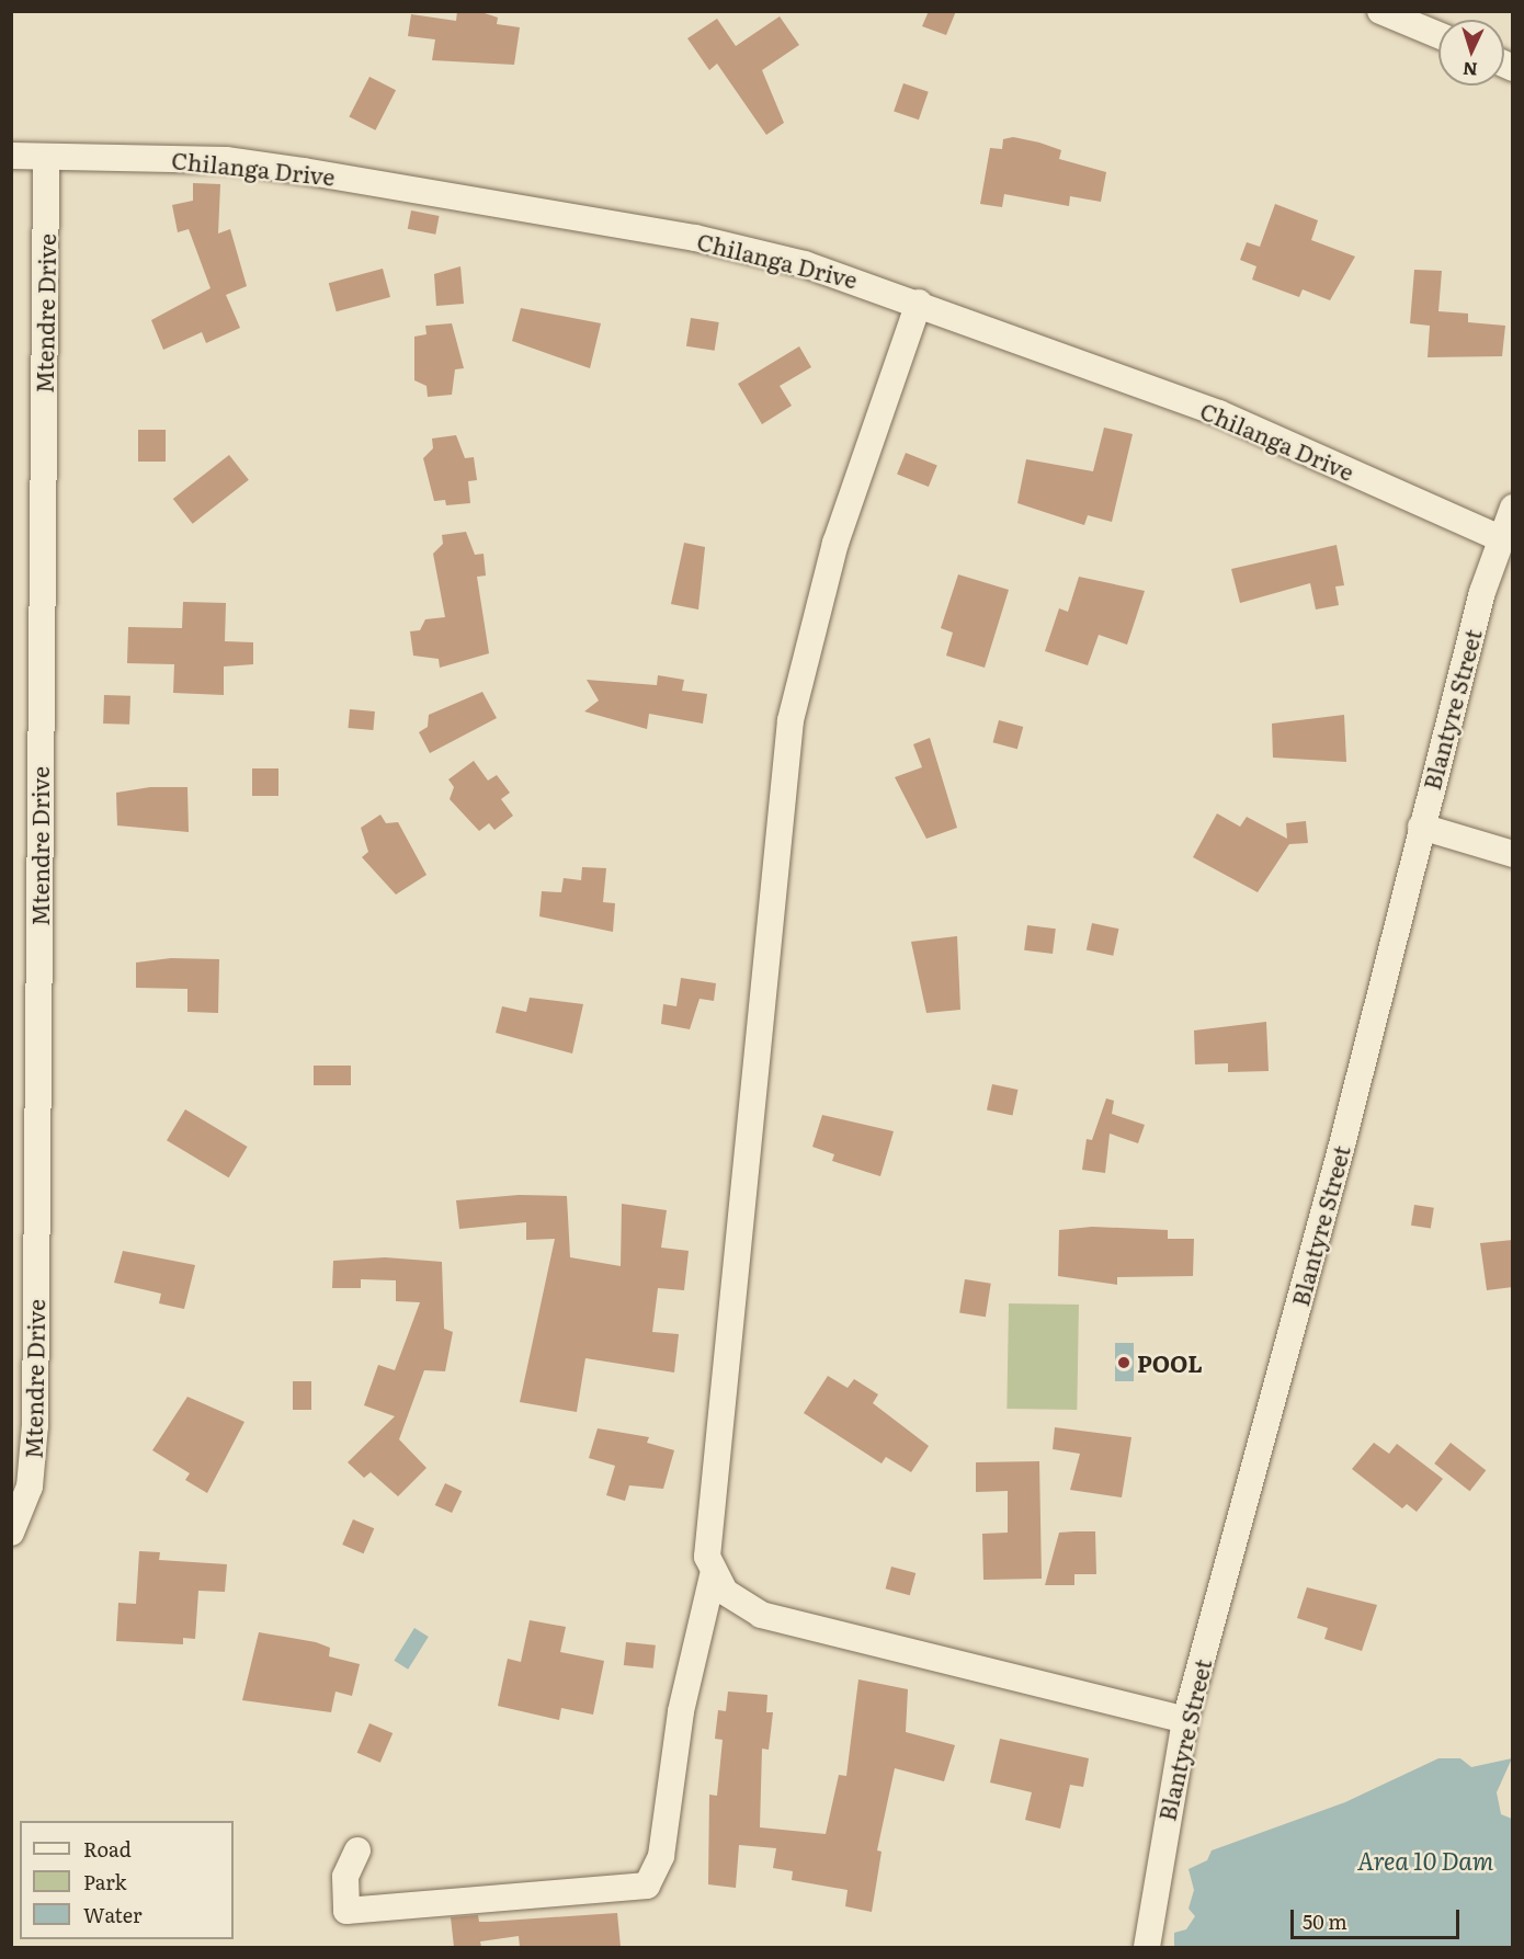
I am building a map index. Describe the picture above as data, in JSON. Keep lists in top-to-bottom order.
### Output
{
  "streets": {
    "street": ["Chilanga Drive", "Mtendre Drive", "Blantyre Street"]
  },
  "crossings": [
    ["Chilanga Drive", "Mtendre Drive"],
    ["Chilanga Drive", "Blantyre Street"]
  ],
  "water": ["Area 10 Dam"],
  "places": ["POOL"],
  "legend": ["Road", "Park", "Water"],
  "scale_bar": "50 m",
  "north": "bottom"
}
